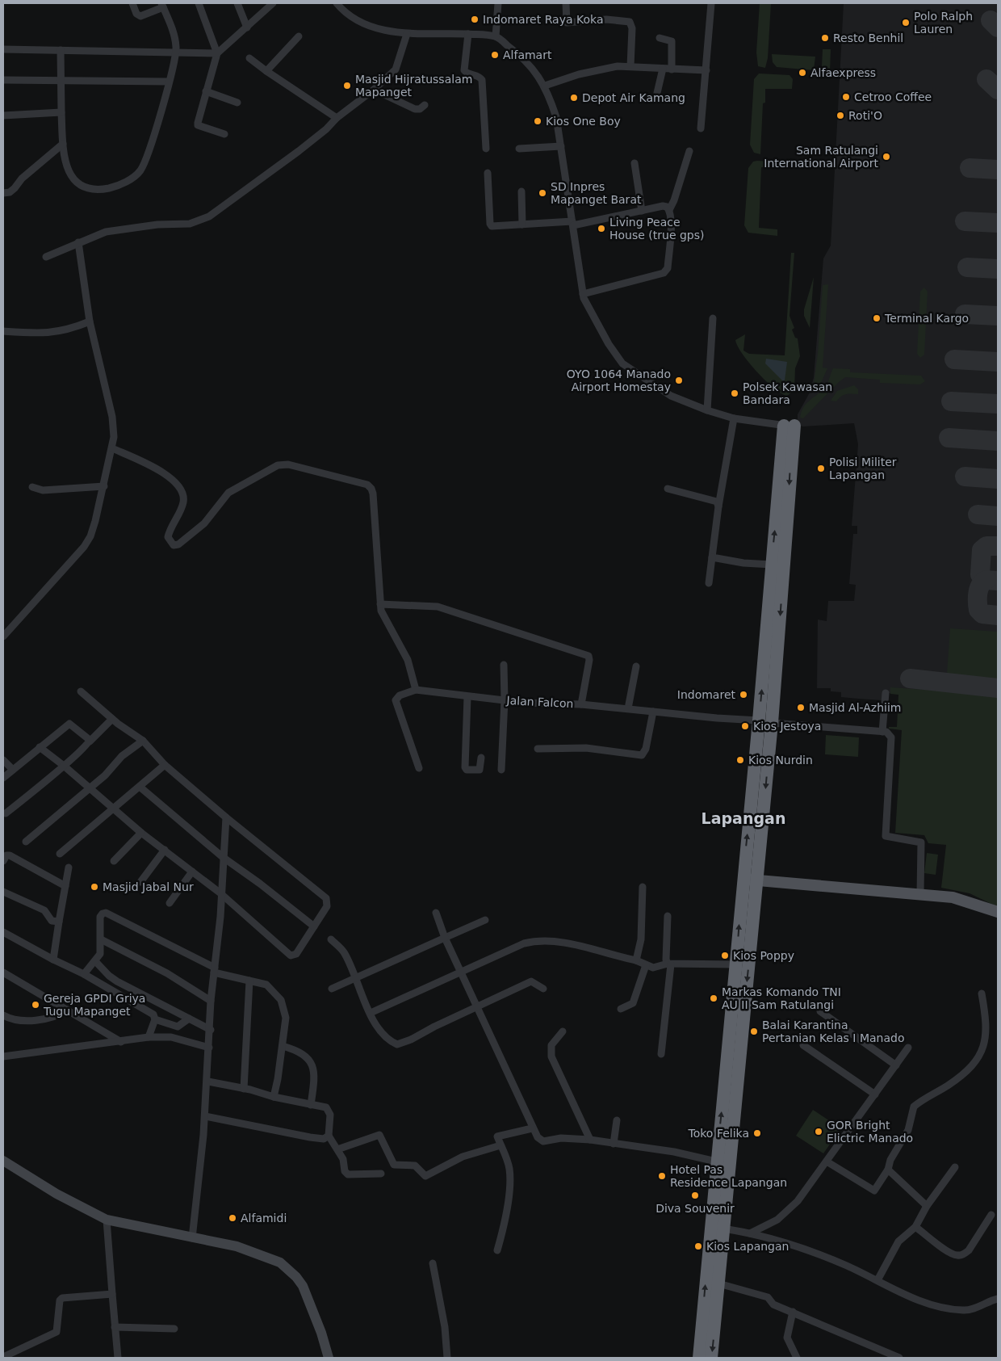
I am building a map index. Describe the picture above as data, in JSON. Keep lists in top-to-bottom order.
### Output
{
  "streets": {
    "street": ["Jalan Falcon"]
  },
  "districts": ["Lapangan"],
  "places": [
    "Indomaret Raya Koka",
    "Polo Ralph Lauren",
    "Resto Benhil",
    "Alfamart",
    "Alfaexpress",
    "Masjid Hijratussalam Mapanget",
    "Cetroo Coffee",
    "Depot Air Kamang",
    "Roti'O",
    "Kios One Boy",
    "Sam Ratulangi International Airport",
    "SD Inpres Mapanget Barat",
    "Living Peace House (true gps)",
    "Terminal Kargo",
    "OYO 1064 Manado Airport Homestay",
    "Polsek Kawasan Bandara",
    "Polisi Militer Lapangan",
    "Indomaret",
    "Masjid Al-Azhiim",
    "Kios Jestoya",
    "Kios Nurdin",
    "Masjid Jabal Nur",
    "Kios Poppy",
    "Markas Komando TNI AU II Sam Ratulangi",
    "Gereja GPDI Griya Tugu Mapanget",
    "Balai Karantina Pertanian Kelas I Manado",
    "GOR Bright Elictric Manado",
    "Toko Felika",
    "Hotel Pas Residence Lapangan",
    "Diva Souvenir",
    "Alfamidi",
    "Kios Lapangan"
  ]
}
